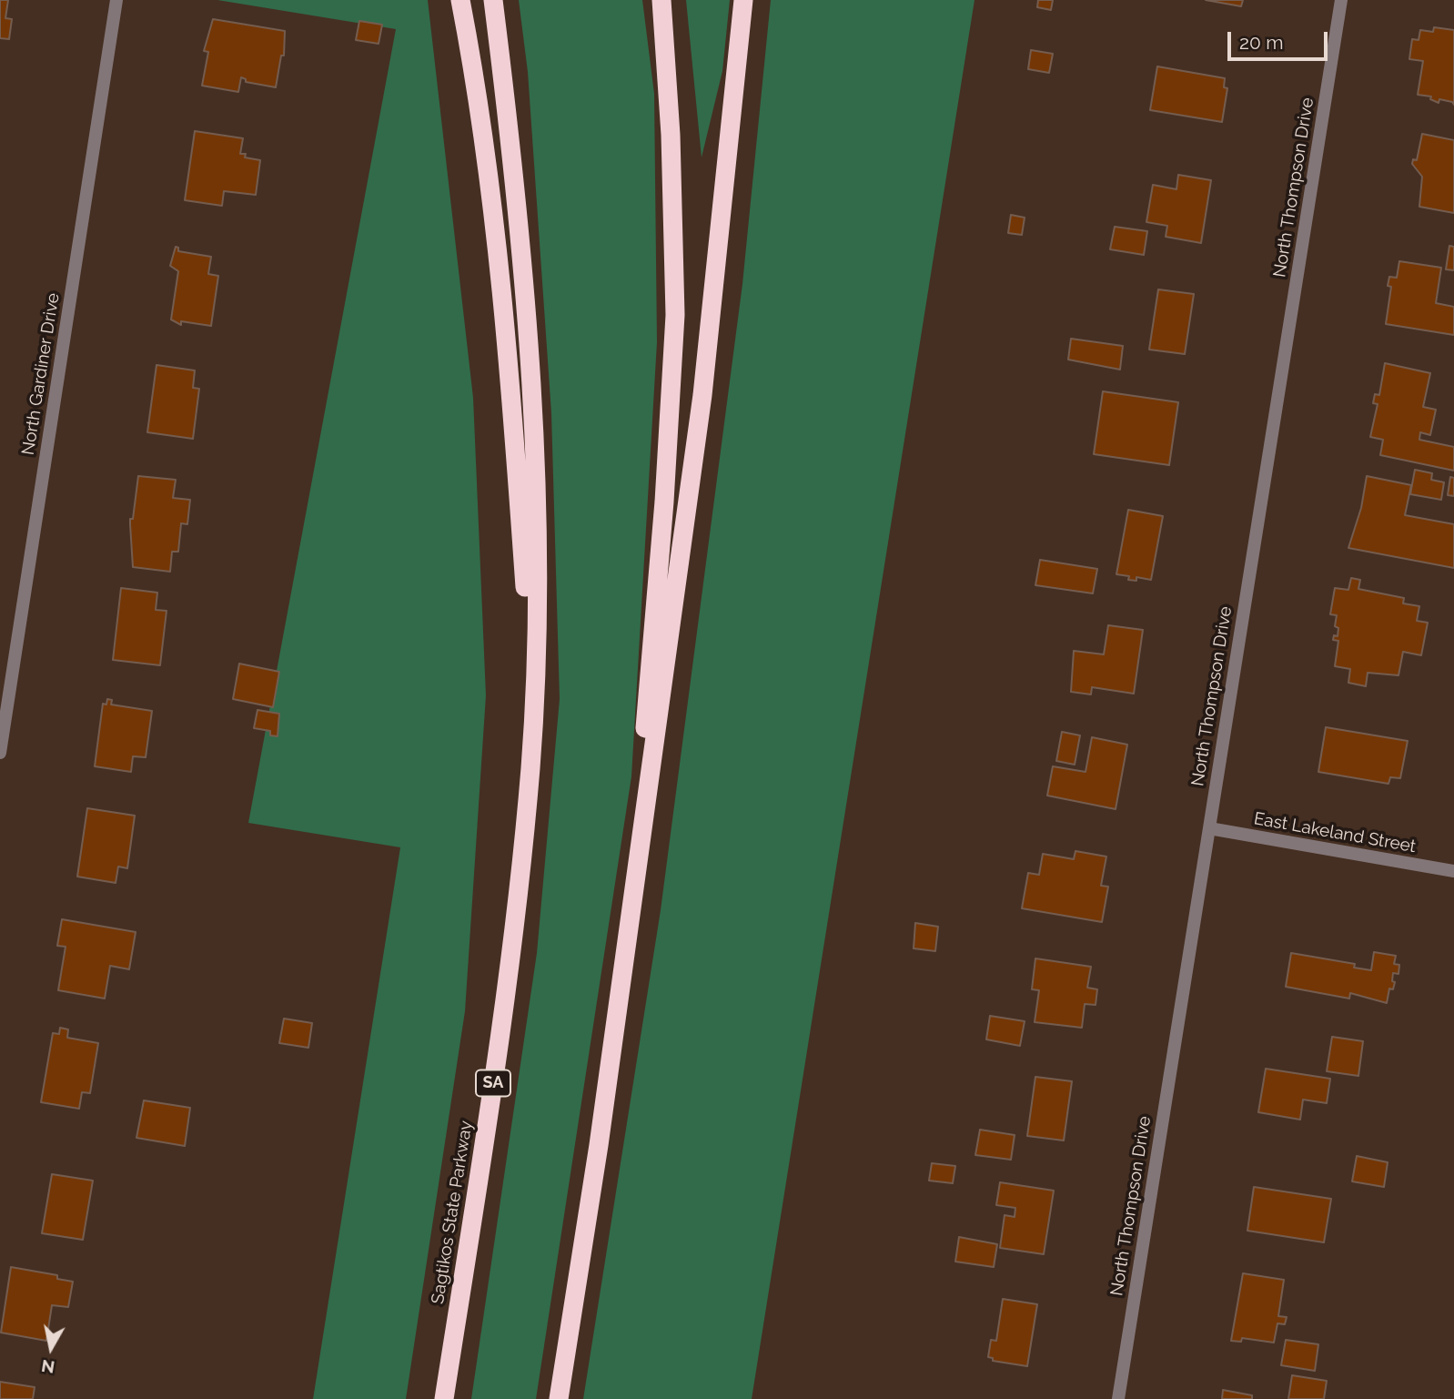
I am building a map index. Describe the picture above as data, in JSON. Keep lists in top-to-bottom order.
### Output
{
  "streets": {
    "highway": ["SA", "Sagtikos State Parkway"],
    "street": ["North Thompson Drive", "North Gardiner Drive", "East Lakeland Street"]
  },
  "crossings": [
    ["North Thompson Drive", "East Lakeland Street"]
  ],
  "scale_bar": "20 m",
  "north": "bottom"
}
